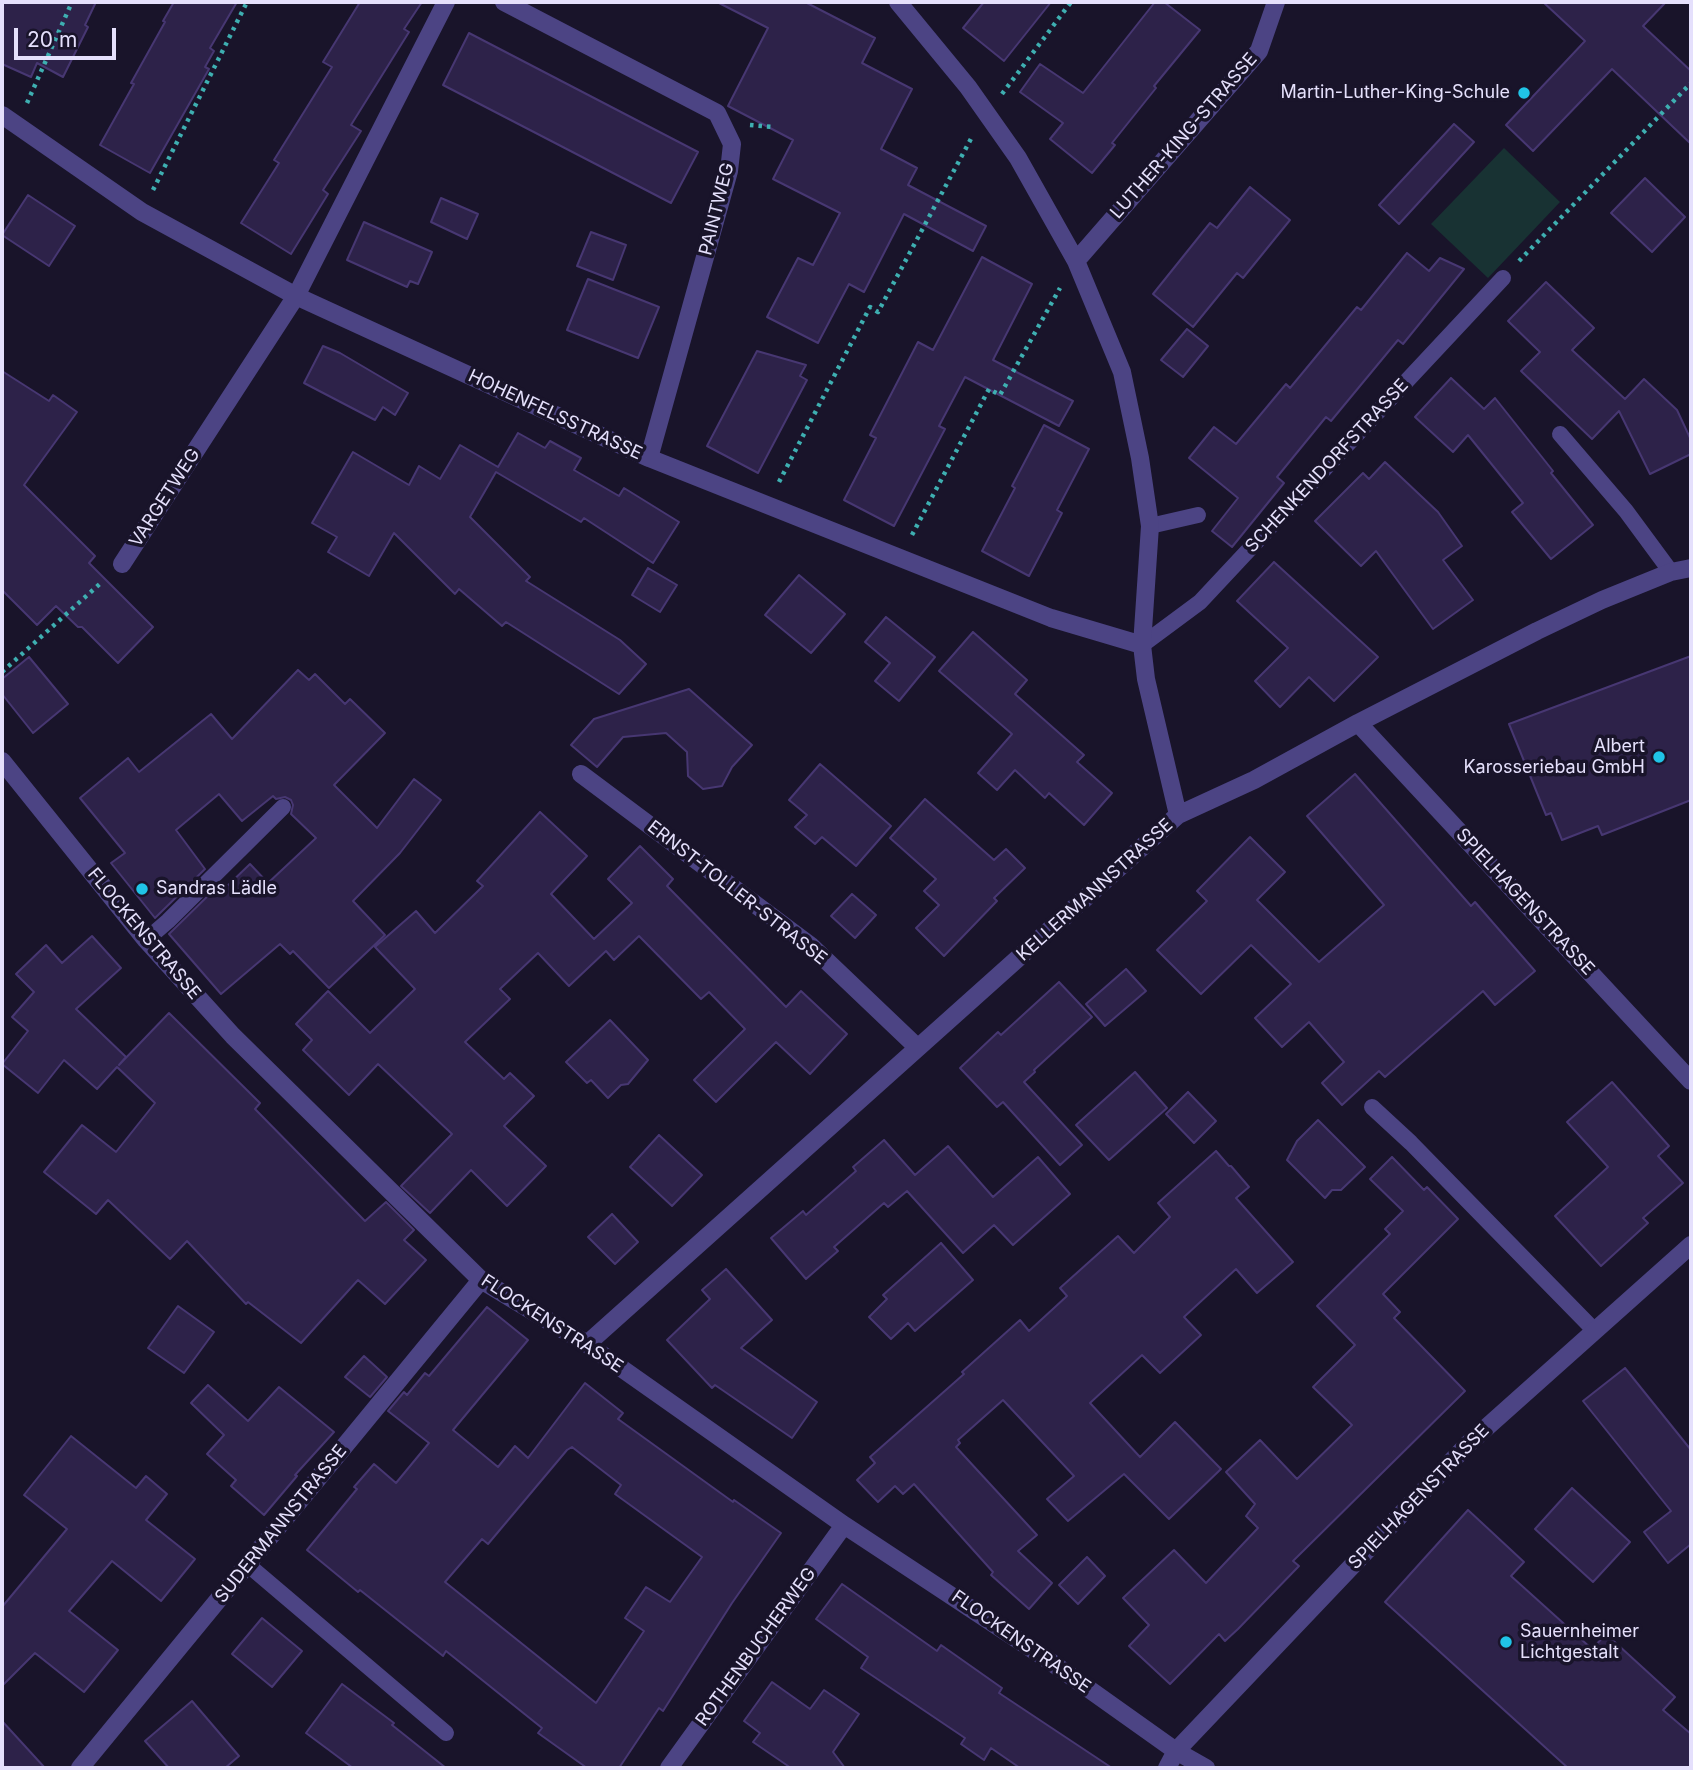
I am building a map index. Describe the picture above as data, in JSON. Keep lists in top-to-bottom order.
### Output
{
  "streets": {
    "street": [
      "LUTHER-KING-STRASSE",
      "PAINTWEG",
      "HOHENFELSSTRASSE",
      "VARGETWEG",
      "KELLERMANNSTRASSE",
      "ERNST-TOLLER-STRASSE",
      "SPIELHAGENSTRASSE",
      "FLOCKENSTRASSE",
      "SUDERMANNSTRASSE",
      "ROTHENBUCHERWEG"
    ],
    "lane": ["SCHENKENDORFSTRASSE"]
  },
  "crossings": [
    ["PAINTWEG", "HOHENFELSSTRASSE"],
    ["HOHENFELSSTRASSE", "SCHENKENDORFSTRASSE"],
    ["HOHENFELSSTRASSE", "VARGETWEG"],
    ["KELLERMANNSTRASSE", "ERNST-TOLLER-STRASSE"],
    ["KELLERMANNSTRASSE", "SPIELHAGENSTRASSE"],
    ["KELLERMANNSTRASSE", "FLOCKENSTRASSE"],
    ["SPIELHAGENSTRASSE", "FLOCKENSTRASSE"],
    ["FLOCKENSTRASSE", "SUDERMANNSTRASSE"],
    ["FLOCKENSTRASSE", "ROTHENBUCHERWEG"]
  ],
  "places": [
    "Martin-Luther-King-Schule",
    "Albert Karosseriebau GmbH",
    "Sandras Lädle",
    "Sauernheimer Lichtgestalt"
  ],
  "scale_bar": "20 m"
}
